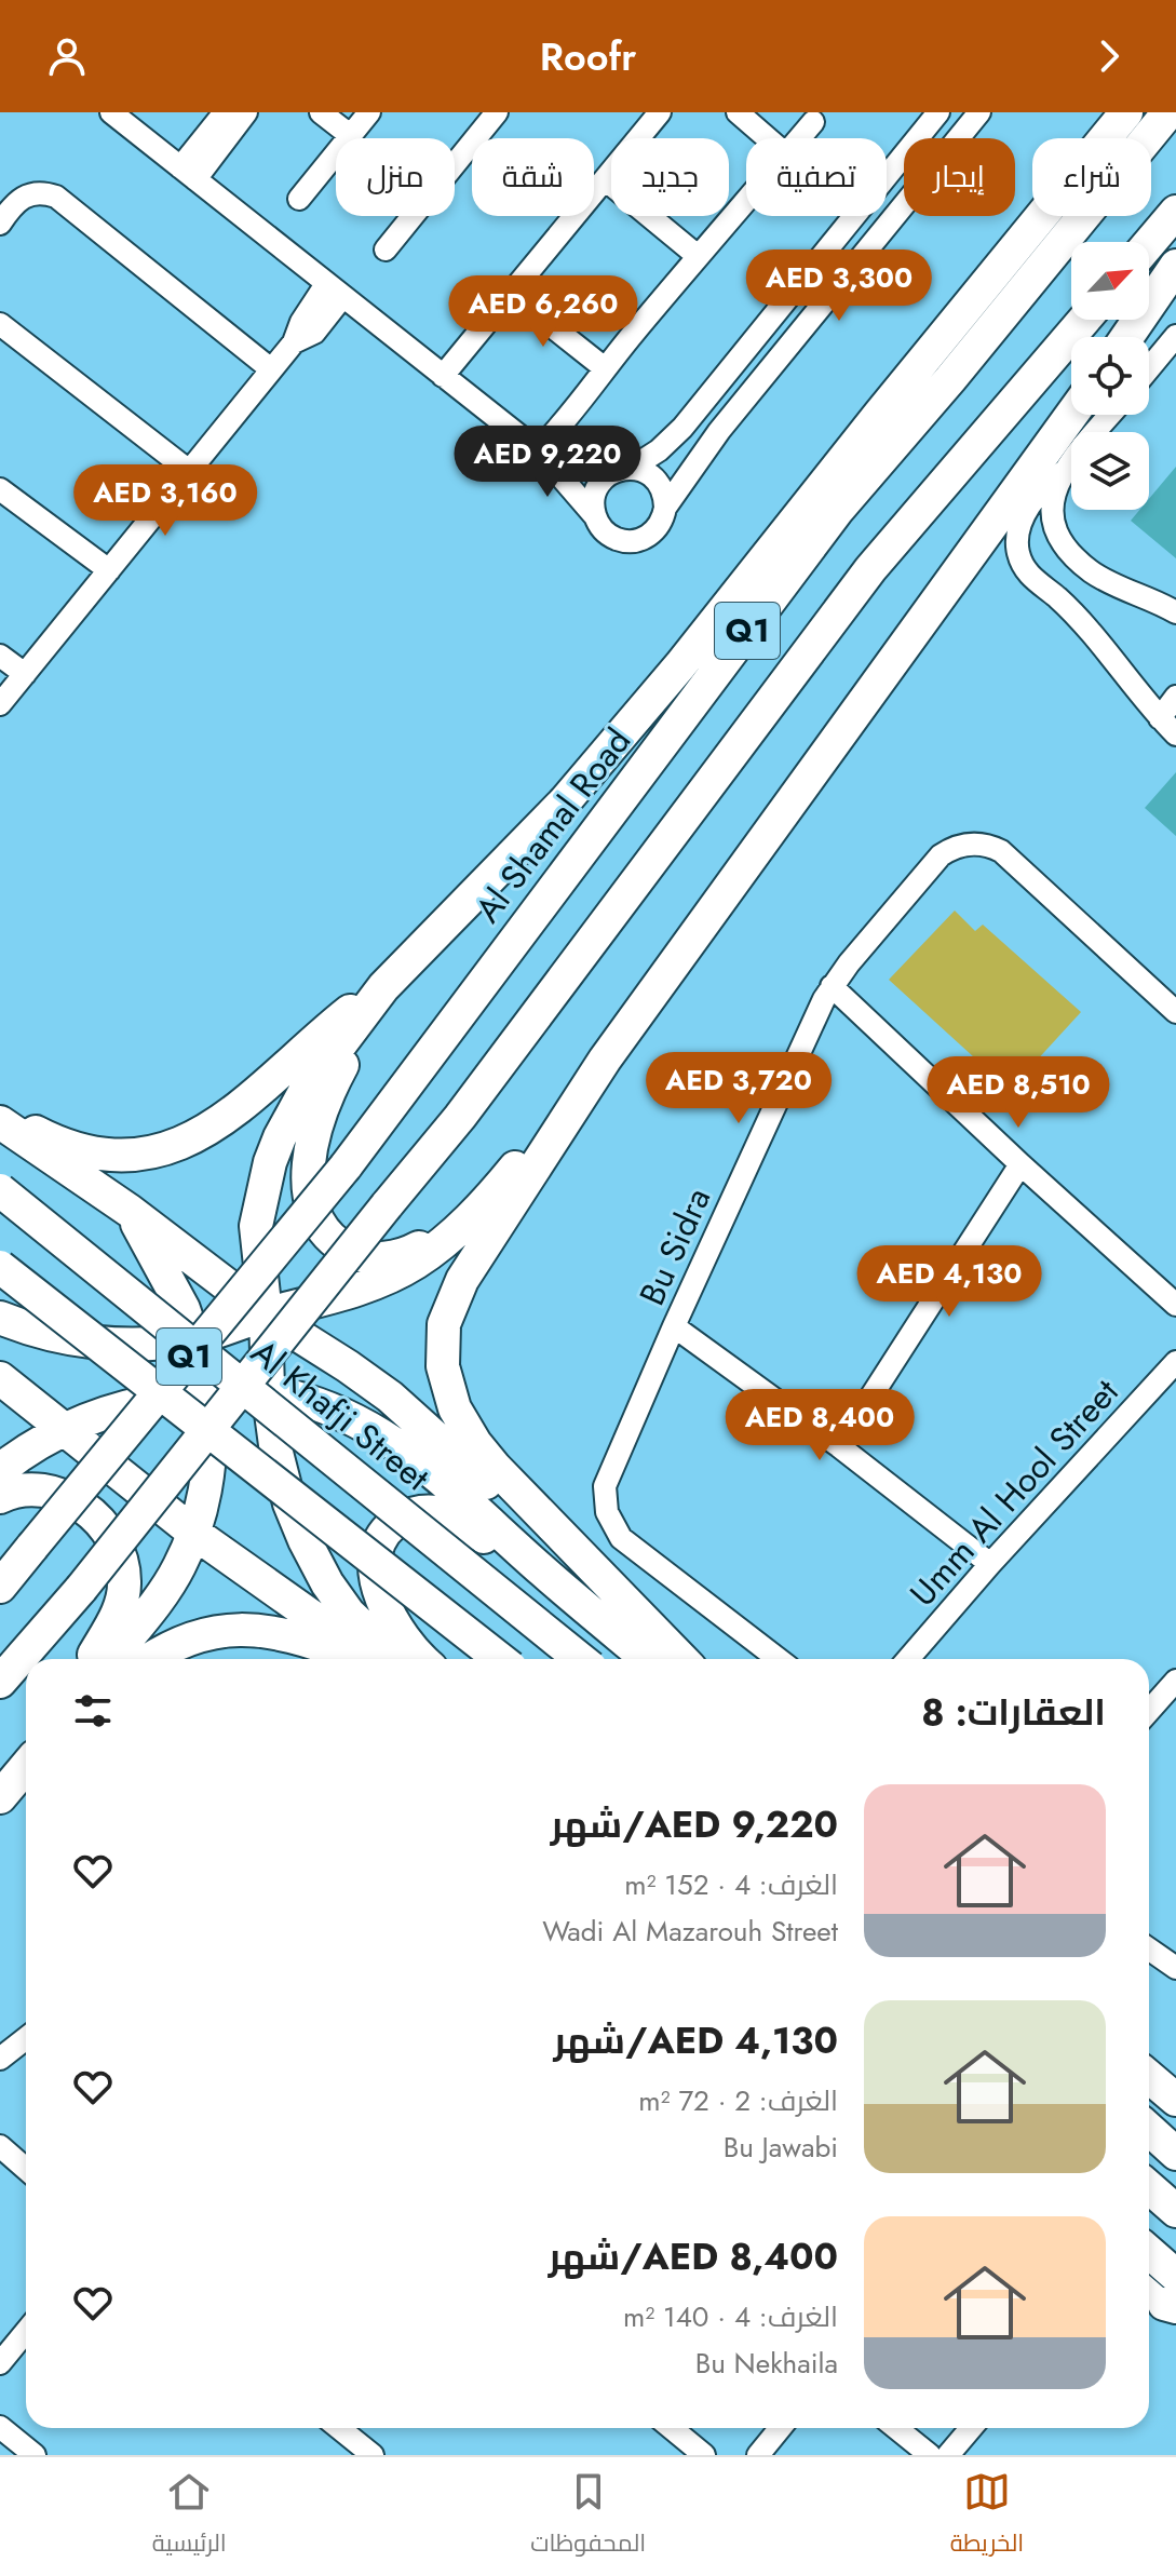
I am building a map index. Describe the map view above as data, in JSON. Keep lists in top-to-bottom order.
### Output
{
  "streets": {
    "highway": ["Q1", "Al Shamal Road", "Al Khafji Street"],
    "street": ["Bu Sidra", "Umm Al Hool Street"]
  },
  "north": "top right",
  "page": {
    "header": "Roofr",
    "chip": [
      "شراء",
      "إيجار",
      "تصفية",
      "جديد",
      "شقة",
      "منزل"
    ],
    "price": [
      "AED 3,300",
      "AED 6,260",
      "AED 9,220",
      "AED 3,160",
      "AED 3,720",
      "AED 8,510",
      "AED 4,130",
      "AED 8,400"
    ],
    "heading": "العقارات: 8",
    "list": [
      {
        "name": "AED 9,220/شهر",
        "note": "الغرف: 4 · 152 m² · Wadi Al Mazarouh Street"
      },
      {
        "name": "AED 4,130/شهر",
        "note": "الغرف: 2 · 72 m² · Bu Jawabi"
      },
      {
        "name": "AED 8,400/شهر",
        "note": "الغرف: 4 · 140 m² · Bu Nekhaila"
      }
    ],
    "tabs": ["الخريطة", "المحفوظات", "الرئيسية"]
  }
}
